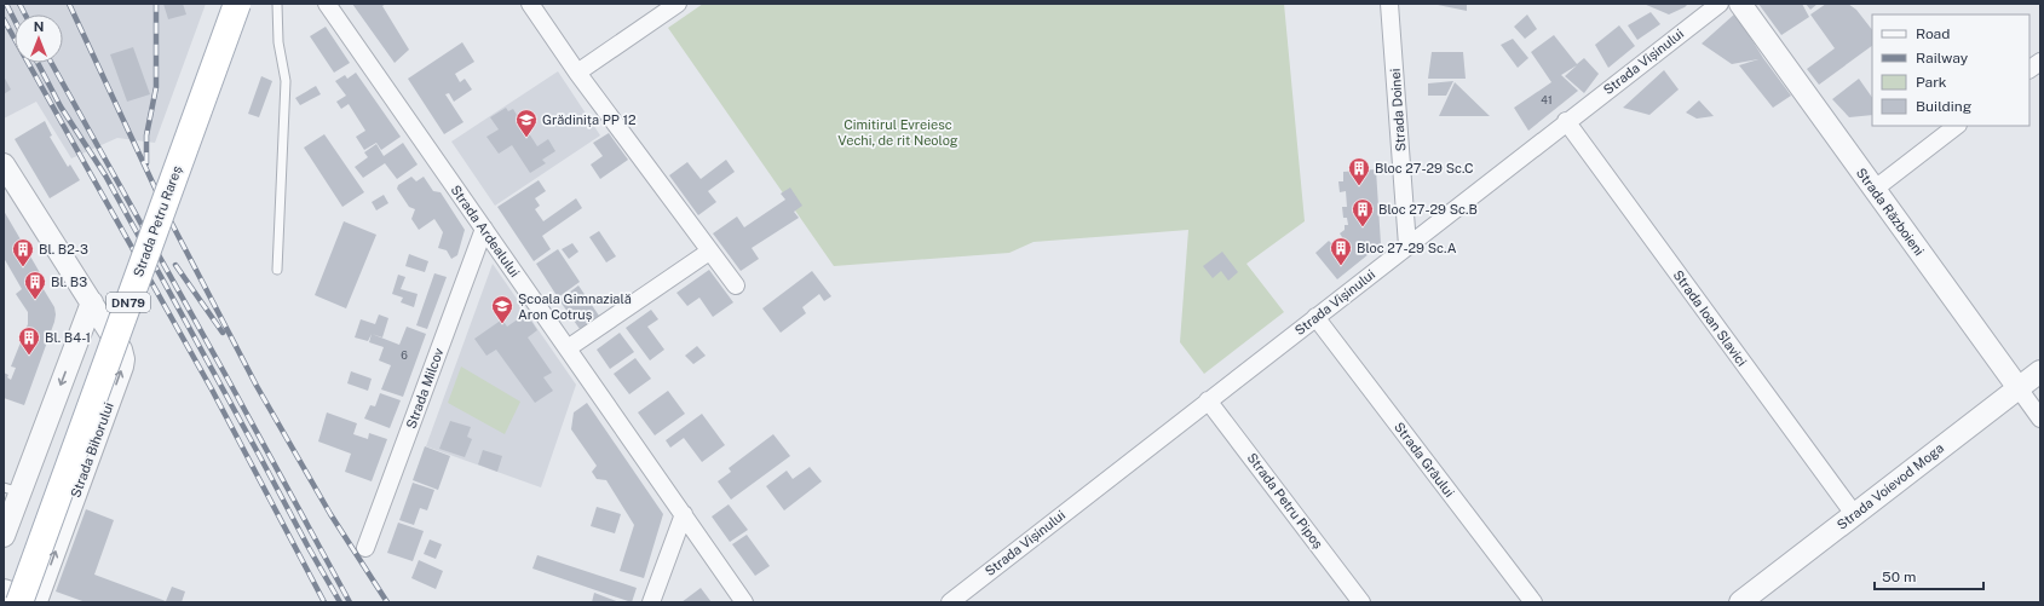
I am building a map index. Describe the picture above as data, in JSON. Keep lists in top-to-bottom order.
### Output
{
  "streets": {
    "main road": ["Strada Petru Rareș", "DN79"],
    "street": [
      "Strada Vișinului",
      "Strada Doinei",
      "Strada Războieni",
      "Strada Ardealului",
      "Strada Ioan Slavici",
      "Strada Milcov",
      "Strada Bihorului",
      "Strada Grâului",
      "Strada Voievod Moga",
      "Strada Petru Pipoș"
    ]
  },
  "crossings": [
    ["Strada Vișinului", "Strada Doinei"],
    ["Strada Vișinului", "Strada Ioan Slavici"],
    ["Strada Vișinului", "Strada Grâului"],
    ["Strada Vișinului", "Strada Petru Pipoș"],
    ["Strada Războieni", "Strada Voievod Moga"],
    ["Strada Petru Rareș", "Strada Bihorului"],
    ["Strada Ardealului", "Strada Milcov"],
    ["Strada Ioan Slavici", "Strada Voievod Moga"]
  ],
  "parks": ["Cimitirul Evreiesc Vechi, de rit Neolog"],
  "places": {
    "school or university": ["Grădinița PP 12", "Școala Gimnazială Aron Cotruș"],
    "building": [
      "Bloc 27-29 Sc.C",
      "Bloc 27-29 Sc.B",
      "Bloc 27-29 Sc.A",
      "Bl. B2-3",
      "Bl. B3",
      "Bl. B4-1"
    ]
  },
  "house_numbers": ["41", "6"],
  "legend": [
    "Road",
    "Railway",
    "Park",
    "Building"
  ],
  "scale_bar": "50 m",
  "north": "top"
}
